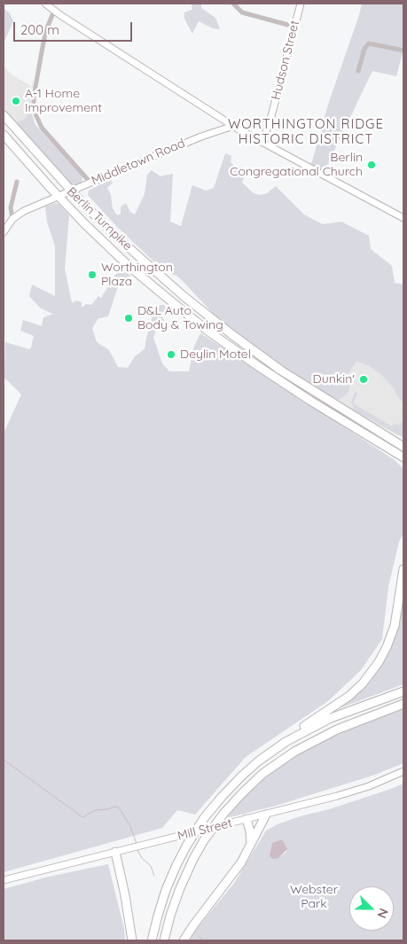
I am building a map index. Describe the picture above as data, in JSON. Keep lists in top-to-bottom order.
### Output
{
  "streets": {
    "highway": ["Berlin Turnpike"],
    "main road": ["Hudson Street", "Middletown Road", "Mill Street"]
  },
  "crossings": [
    ["Middletown Road", "Berlin Turnpike"]
  ],
  "districts": ["WORTHINGTON RIDGE HISTORIC DISTRICT"],
  "parks": ["Webster Park"],
  "places": [
    "A-1 Home Improvement",
    "Berlin Congregational Church",
    "Worthington Plaza",
    "D&L Auto Body & Towing",
    "Deylin Motel",
    "Dunkin'"
  ],
  "scale_bar": "200 m",
  "north": "bottom right"
}
